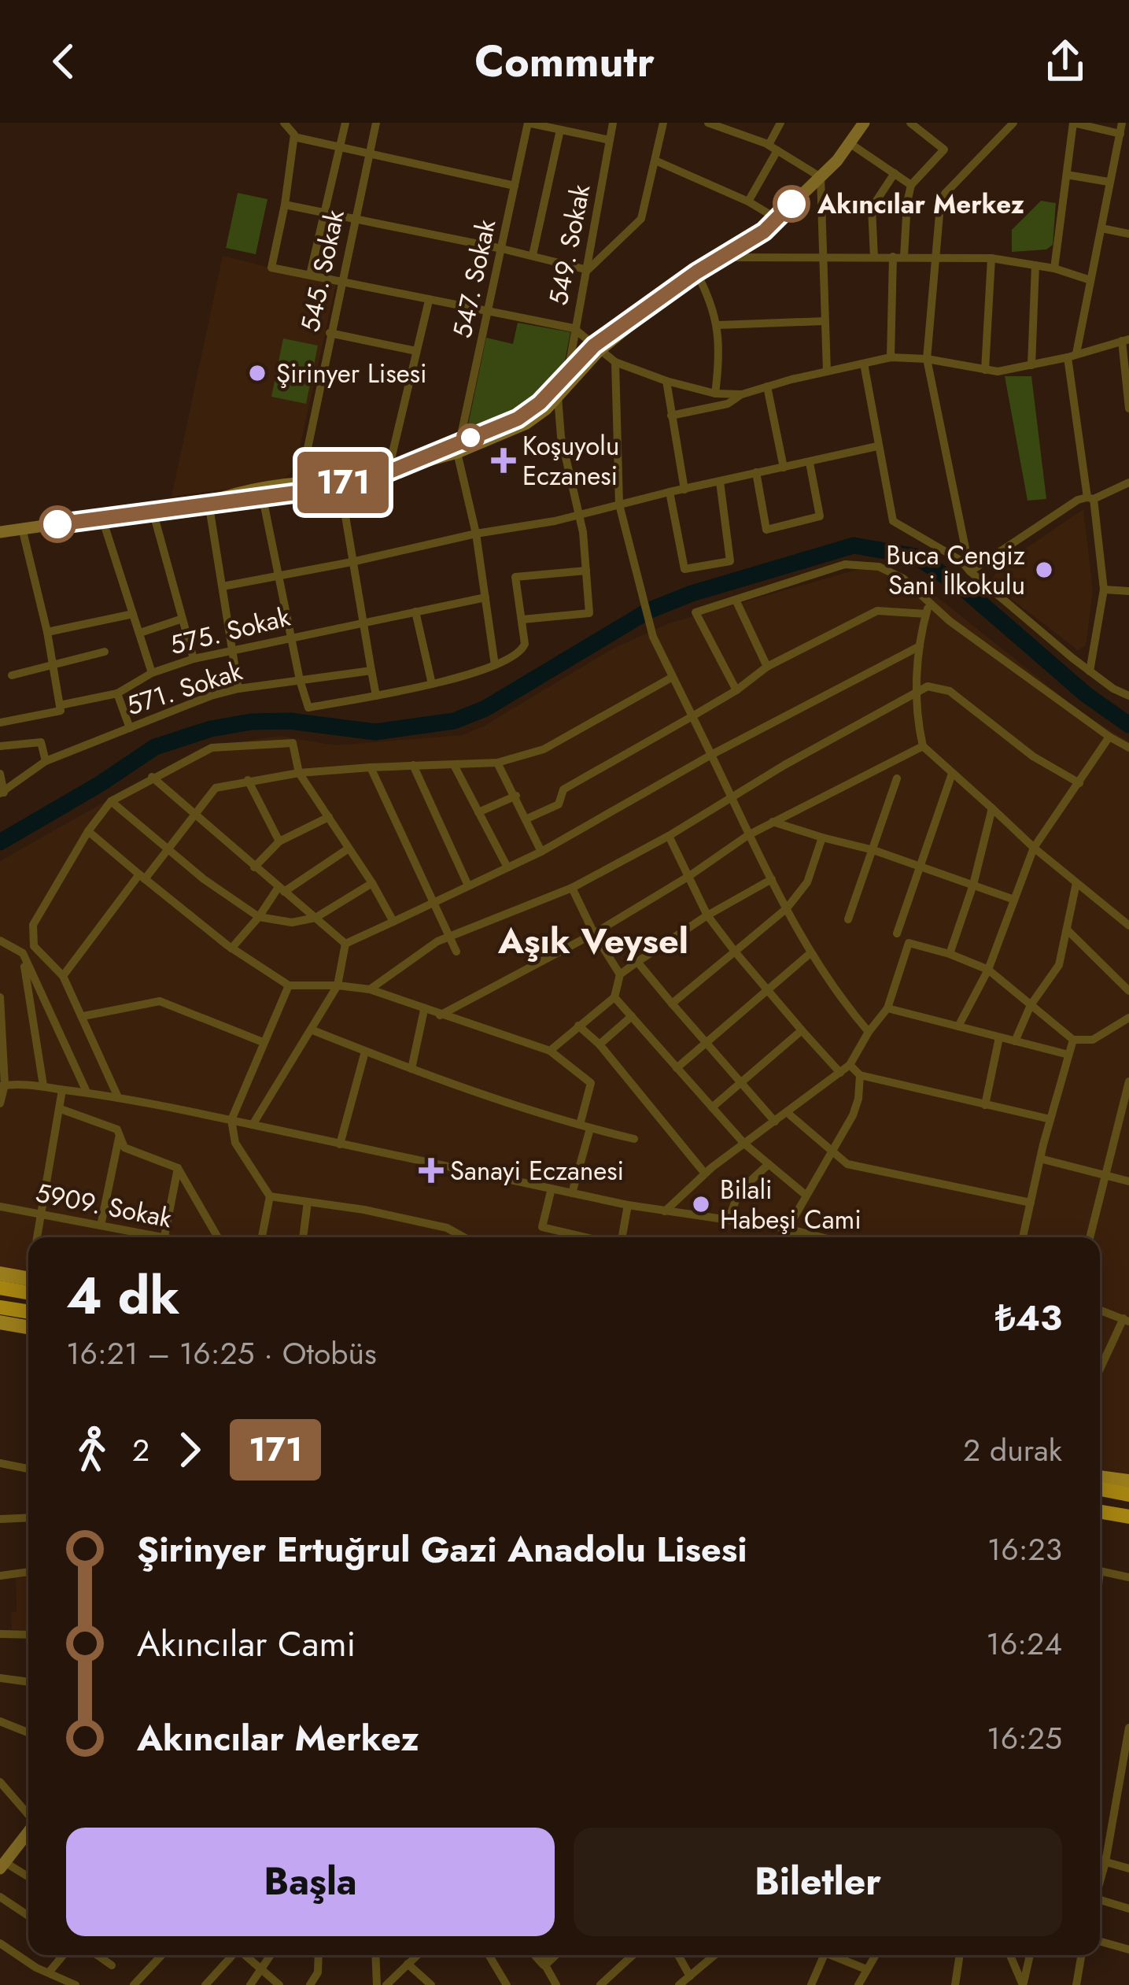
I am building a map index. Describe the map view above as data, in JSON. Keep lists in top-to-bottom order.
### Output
{
  "streets": {
    "street": [
      "549. Sokak",
      "545. Sokak",
      "547. Sokak",
      "575. Sokak",
      "571. Sokak",
      "5909. Sokak"
    ]
  },
  "districts": ["Aşık Veysel"],
  "places": {
    "other": [
      "Akıncılar Merkez",
      "Şirinyer Lisesi",
      "Buca Cengiz Sani İlkokulu",
      "Bilali Habeşi Cami"
    ],
    "health": ["Koşuyolu Eczanesi", "Sanayi Eczanesi"]
  },
  "lines": ["bus line 171"],
  "page": {
    "header": "Commutr",
    "on_map": "171",
    "heading": ["4 dk", "16:21 – 16:25 · Otobüs", "₺43"],
    "legs": ["2", "171", "2 durak"],
    "list": [
      {
        "name": "Şirinyer Ertuğrul Gazi Anadolu Lisesi",
        "value": "16:23"
      },
      {
        "name": "Akıncılar Cami",
        "value": "16:24"
      },
      {
        "name": "Akıncılar Merkez",
        "value": "16:25"
      }
    ],
    "buttons": ["Başla", "Biletler"]
  }
}
